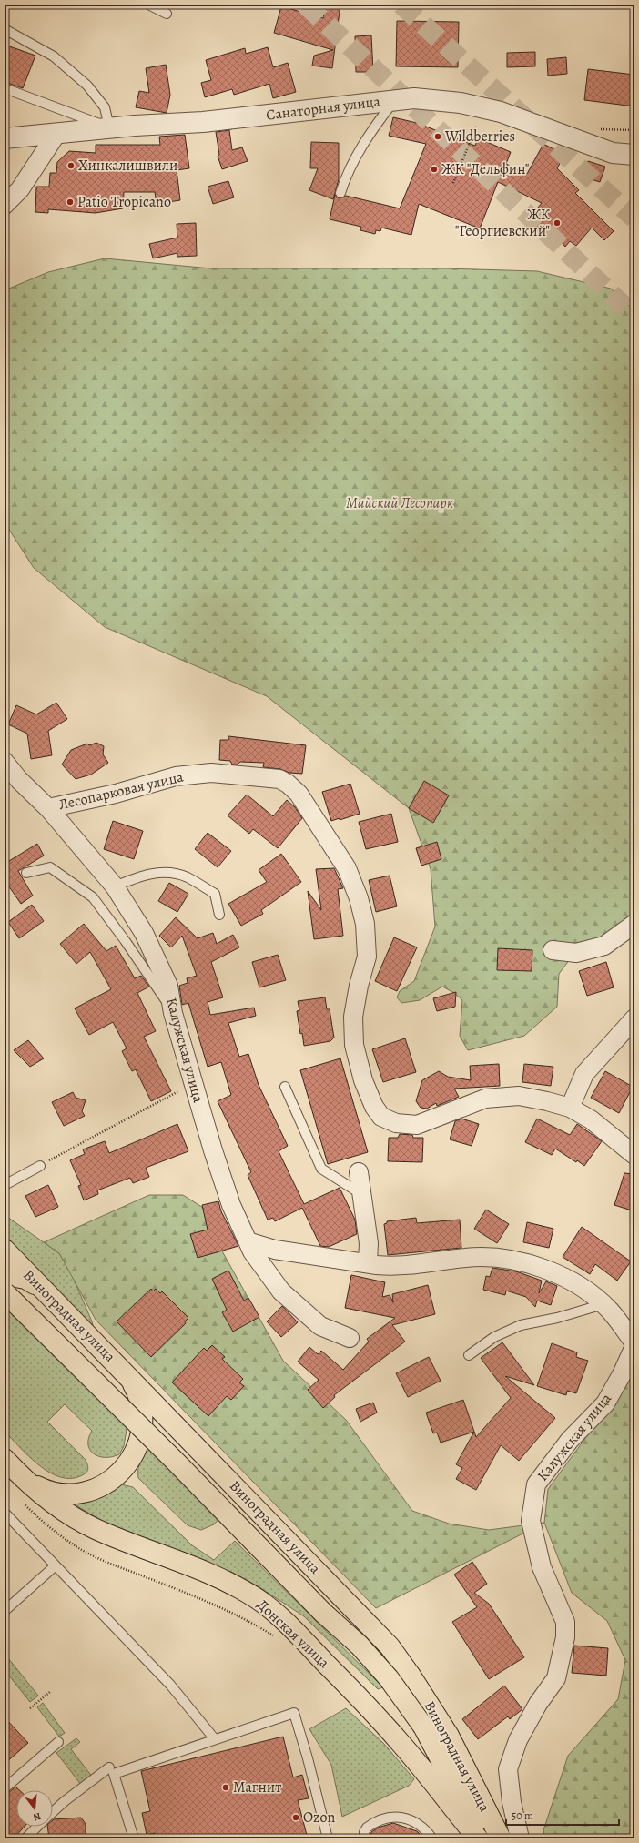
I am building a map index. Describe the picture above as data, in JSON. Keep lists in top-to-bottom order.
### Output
{
  "streets": {
    "main road": ["Виноградная улица", "Донская улица"],
    "street": ["Санаторная улица", "Лесопарковая улица", "Калужская улица"]
  },
  "crossings": [
    ["Лесопарковая улица", "Калужская улица"]
  ],
  "parks": ["Майский Лесопарк"],
  "places": [
    "Wildberries",
    "Хинкалишвили",
    "ЖК \"Дельфин\"",
    "Patio Tropicano",
    "ЖК \"Георгиевский\"",
    "Магнит",
    "Ozon"
  ],
  "scale_bar": "50 m",
  "north": "bottom"
}
